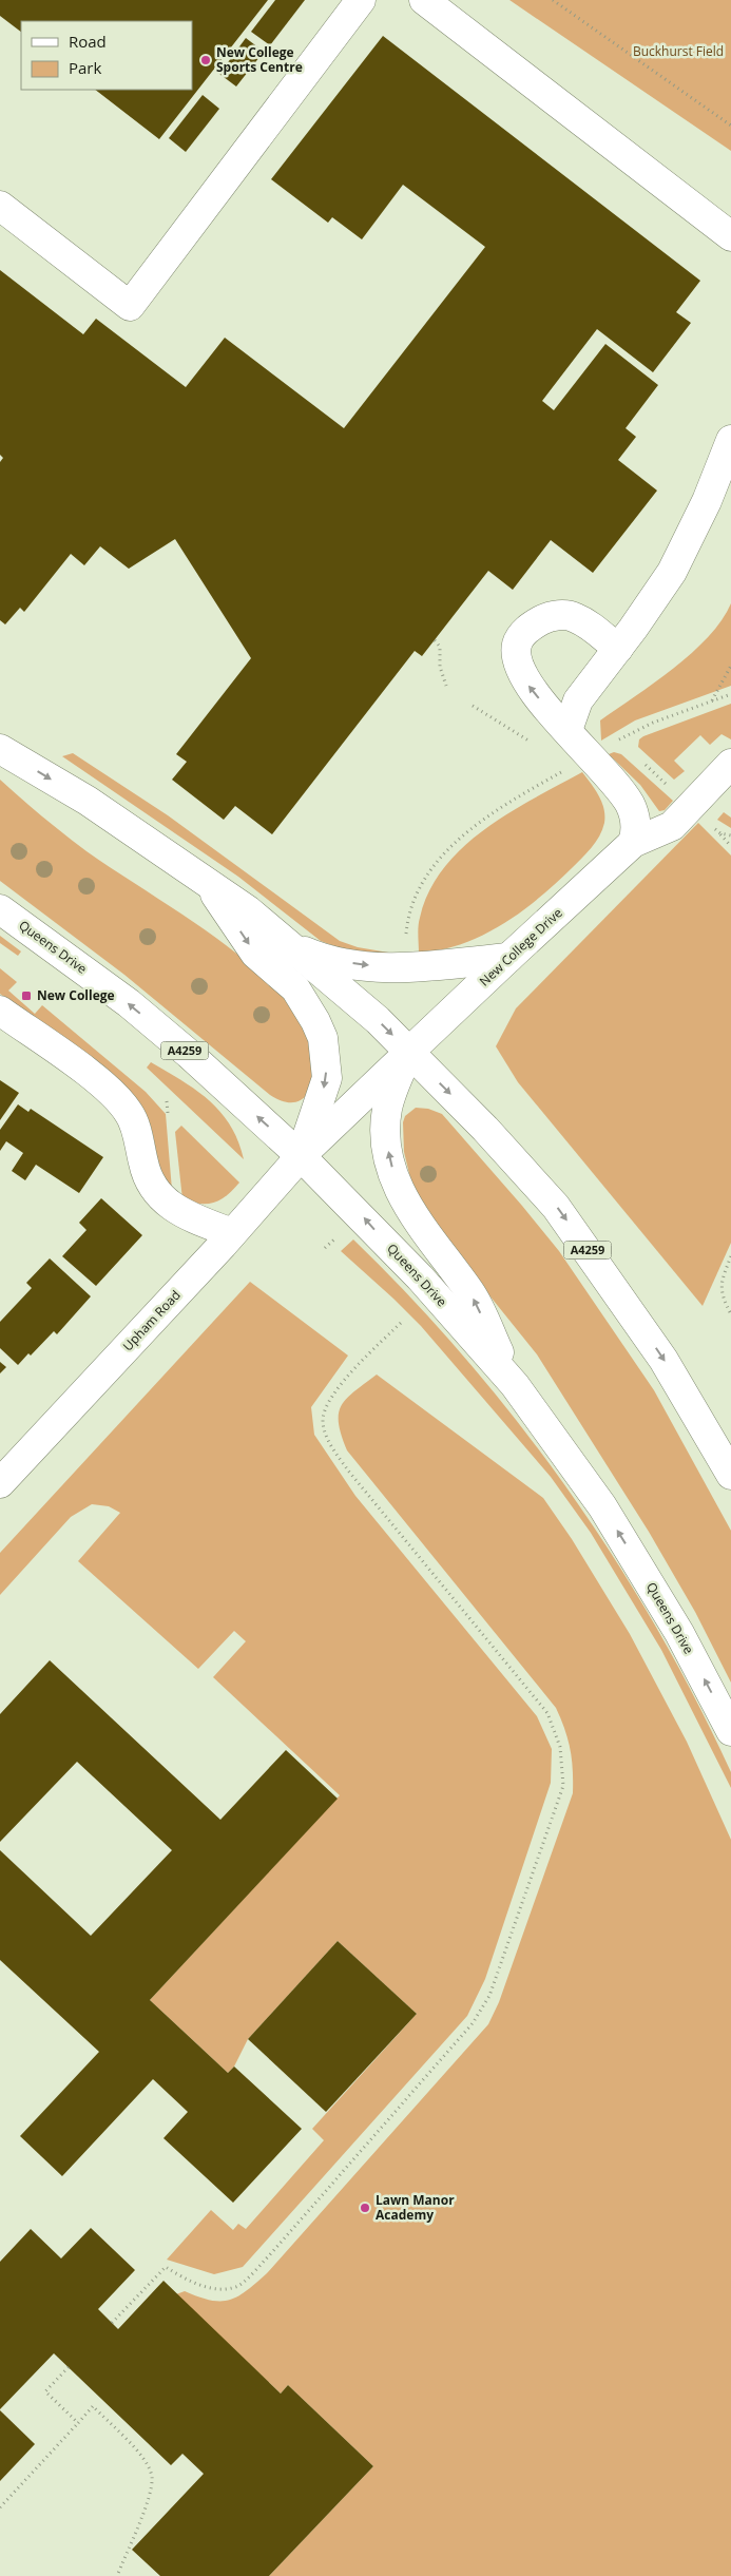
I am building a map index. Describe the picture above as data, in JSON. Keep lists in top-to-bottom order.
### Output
{
  "streets": {
    "main road": [
      "Queens Drive",
      "New College Drive",
      "A4259",
      "Upham Road"
    ]
  },
  "crossings": [
    ["Queens Drive", "New College Drive"],
    ["Queens Drive", "Upham Road"],
    ["New College Drive", "A4259"],
    ["New College Drive", "Upham Road"]
  ],
  "parks": ["Buckhurst Field"],
  "places": {
    "other": ["New College Sports Centre", "Lawn Manor Academy"],
    "transit": ["New College"]
  },
  "legend": ["Road", "Park"]
}
